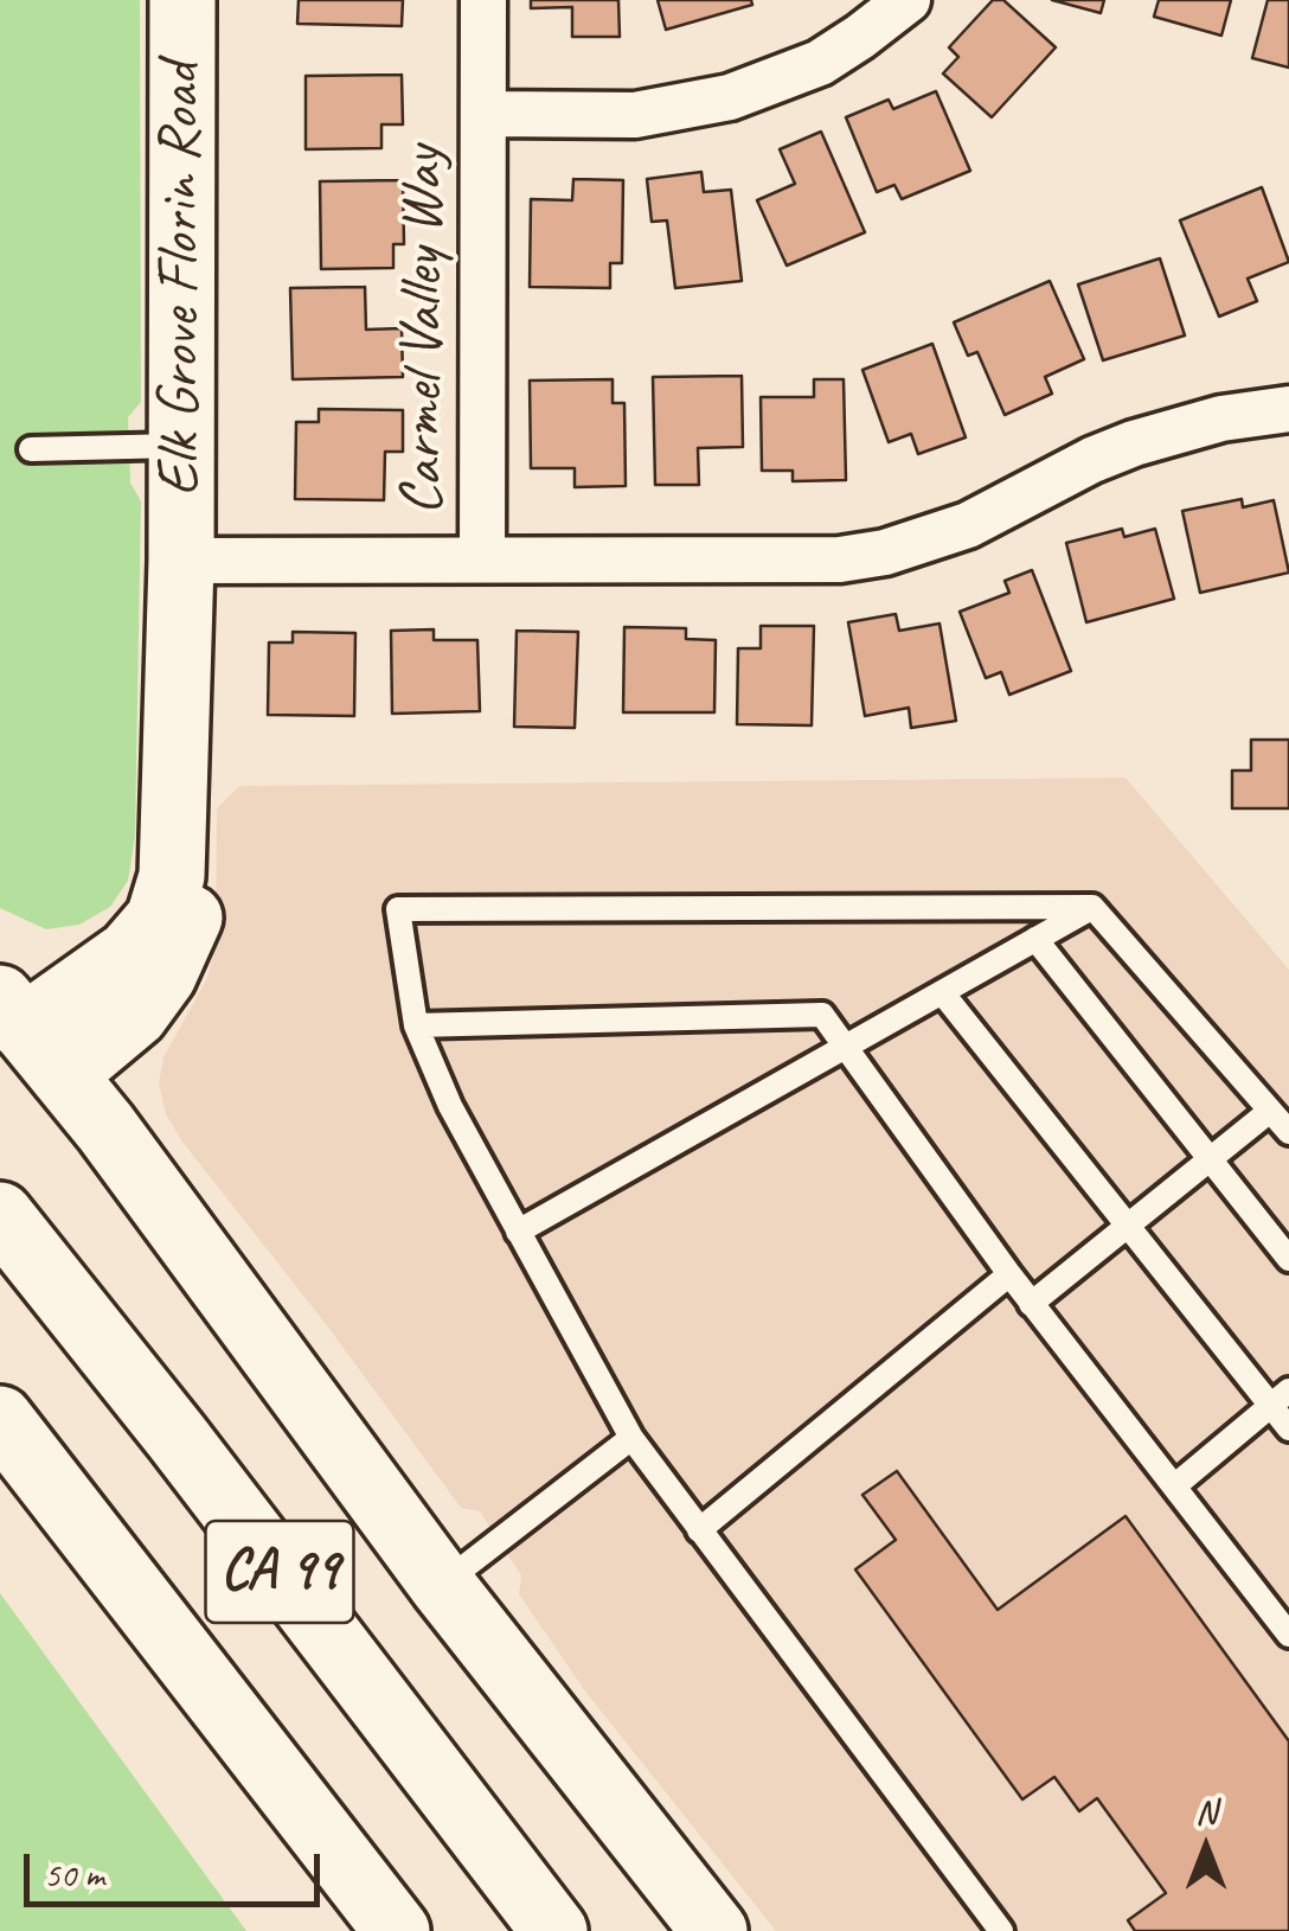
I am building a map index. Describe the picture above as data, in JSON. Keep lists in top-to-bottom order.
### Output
{
  "streets": {
    "main road": ["Elk Grove Florin Road", "CA 99"],
    "street": ["Carmel Valley Way"]
  },
  "crossings": [
    ["Elk Grove Florin Road", "Carmel Valley Way"]
  ],
  "scale_bar": "50 m",
  "north": "top"
}
